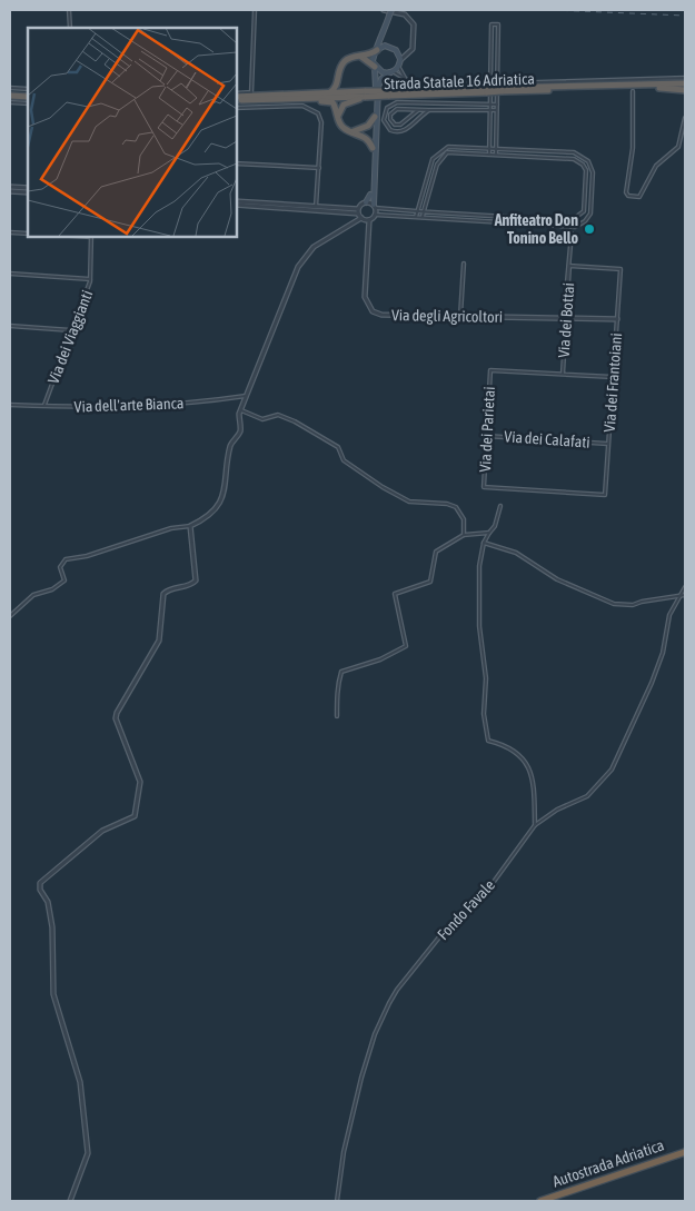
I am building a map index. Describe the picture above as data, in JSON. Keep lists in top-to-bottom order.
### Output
{
  "streets": {
    "highway": ["Strada Statale 16 Adriatica", "Autostrada Adriatica"],
    "street": [
      "Via degli Agricoltori",
      "Via dei Bottai",
      "Via dei Viaggianti",
      "Via dei Frantoiani",
      "Via dell'arte Bianca",
      "Via dei Parietai",
      "Via dei Calafati",
      "Fondo Favale"
    ]
  },
  "crossings": [
    ["Via degli Agricoltori", "Via dei Bottai"],
    ["Via degli Agricoltori", "Via dei Frantoiani"],
    ["Via dei Bottai", "Via dei Frantoiani"],
    ["Via dei Bottai", "Via dei Parietai"],
    ["Via dei Viaggianti", "Via dell'arte Bianca"],
    ["Via dei Frantoiani", "Via dei Parietai"],
    ["Via dei Frantoiani", "Via dei Calafati"],
    ["Via dei Parietai", "Via dei Calafati"]
  ],
  "places": ["Anfiteatro Don Tonino Bello"]
}
